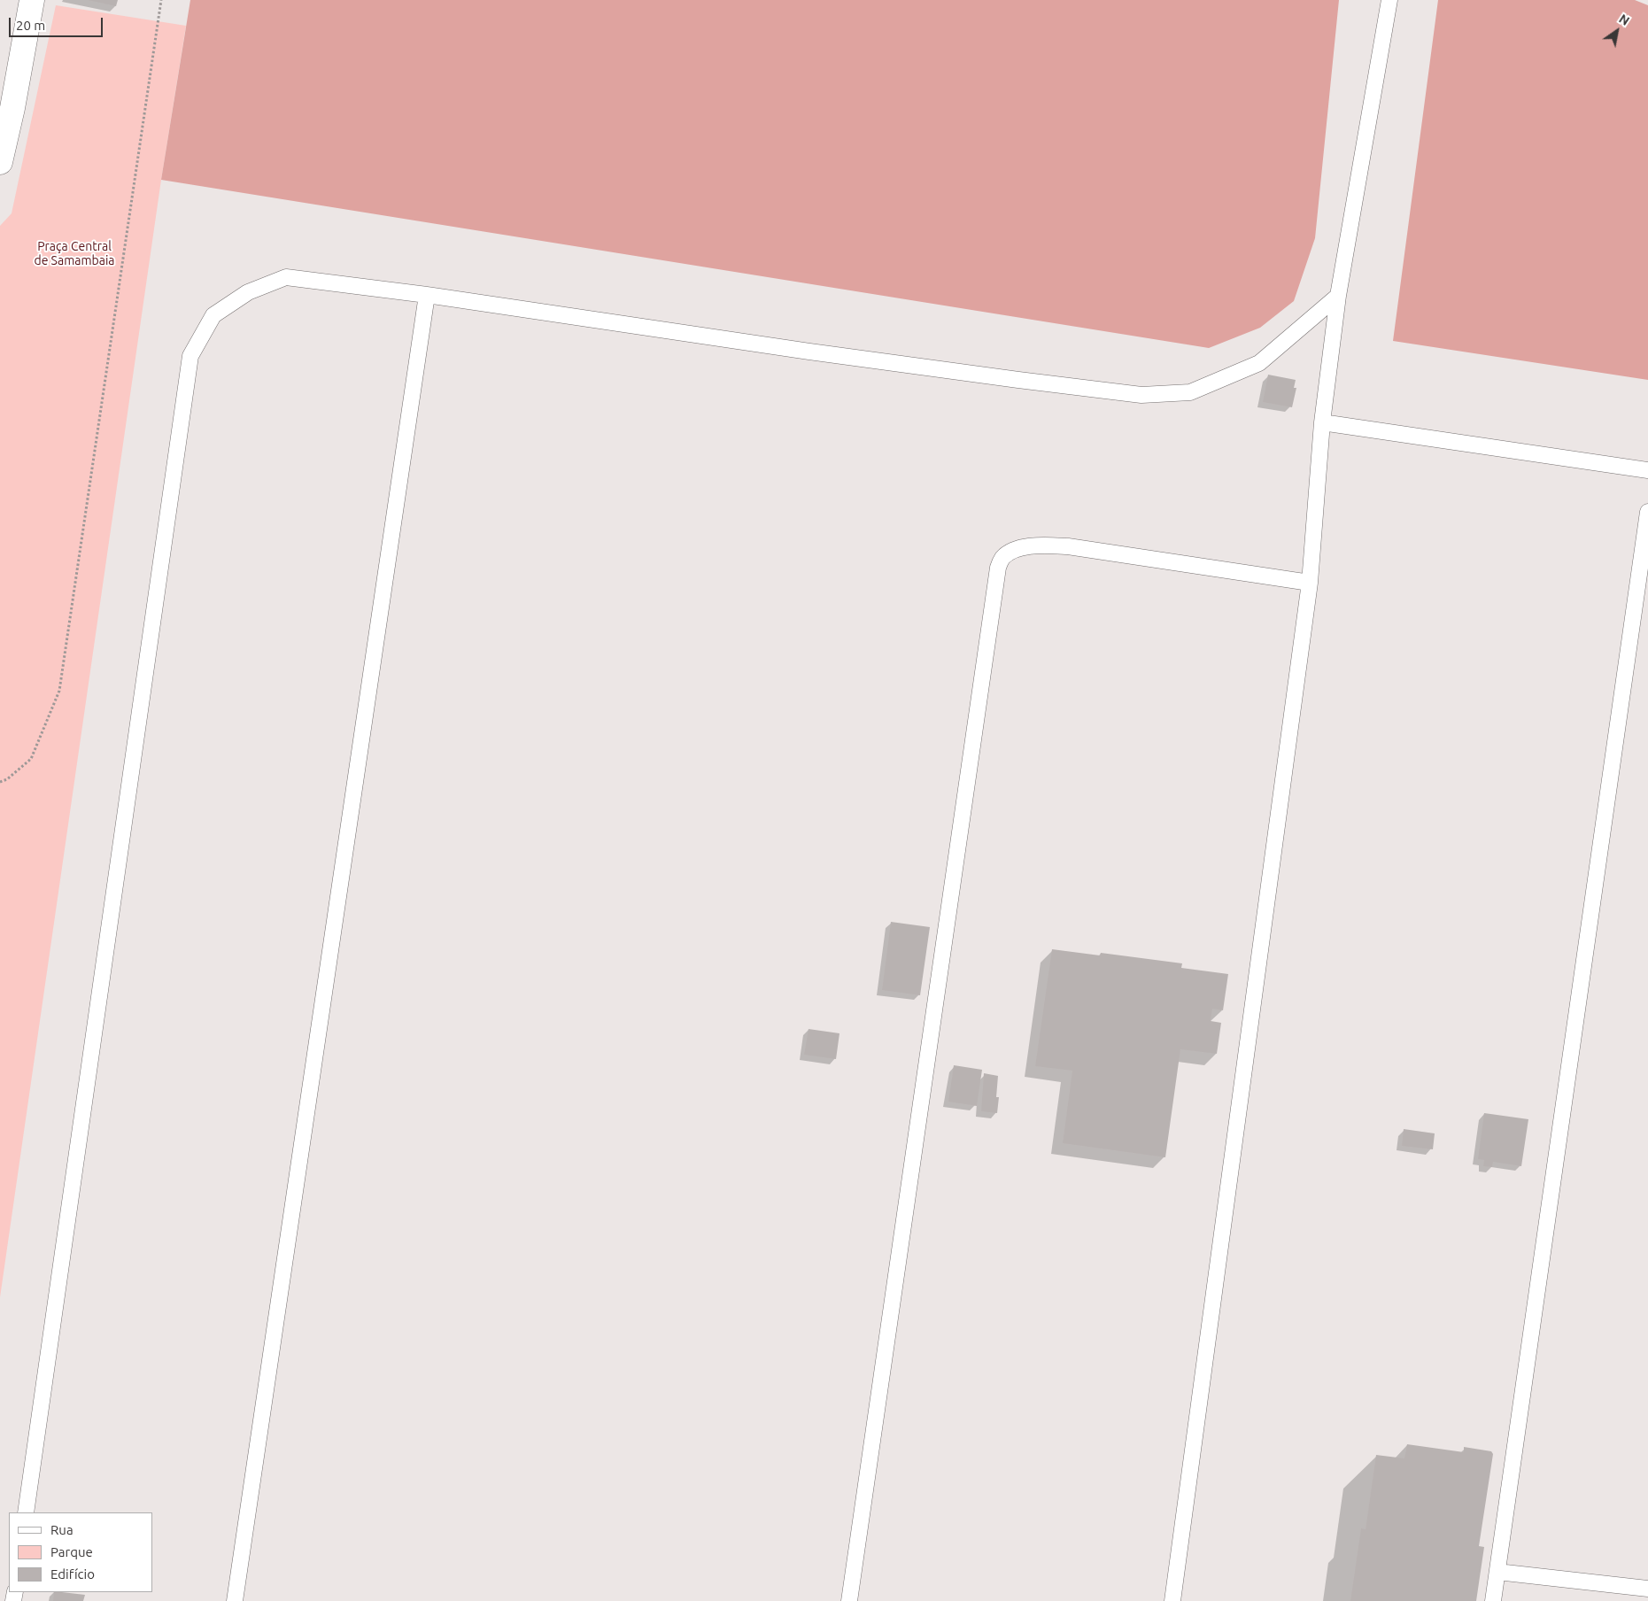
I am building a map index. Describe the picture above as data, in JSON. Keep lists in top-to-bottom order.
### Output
{
  "parks": ["Praça Central de Samambaia"],
  "legend": ["Rua", "Parque", "Edifício"],
  "scale_bar": "20 m",
  "north": "top right"
}
